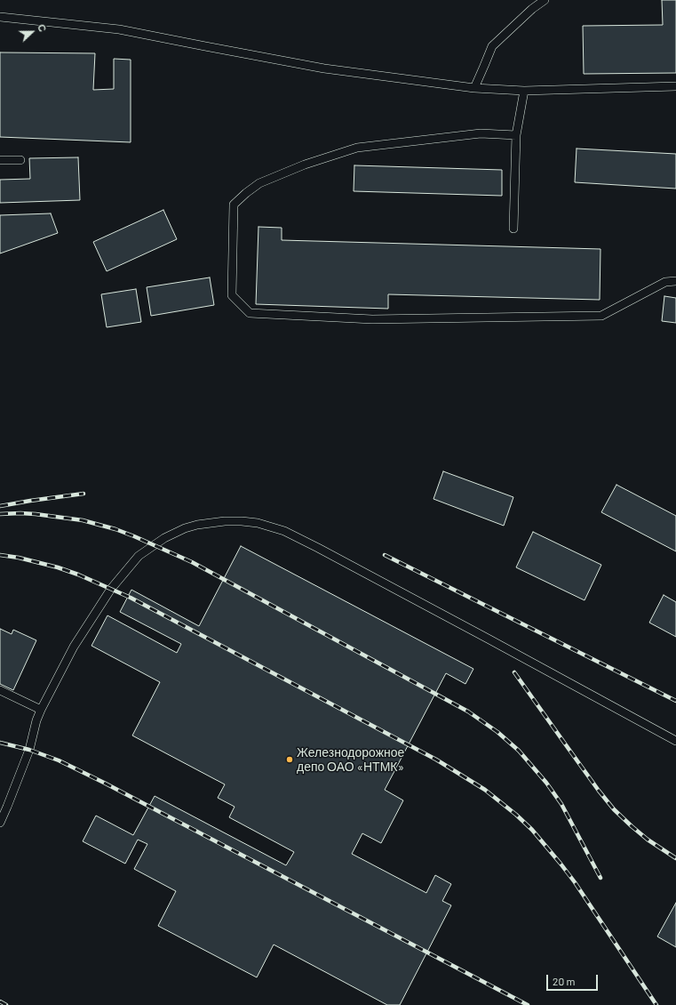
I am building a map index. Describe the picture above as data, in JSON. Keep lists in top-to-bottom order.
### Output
{
  "places": ["Железнодорожное депо ОАО «НТМК»"],
  "scale_bar": "20 m",
  "north": "right"
}
